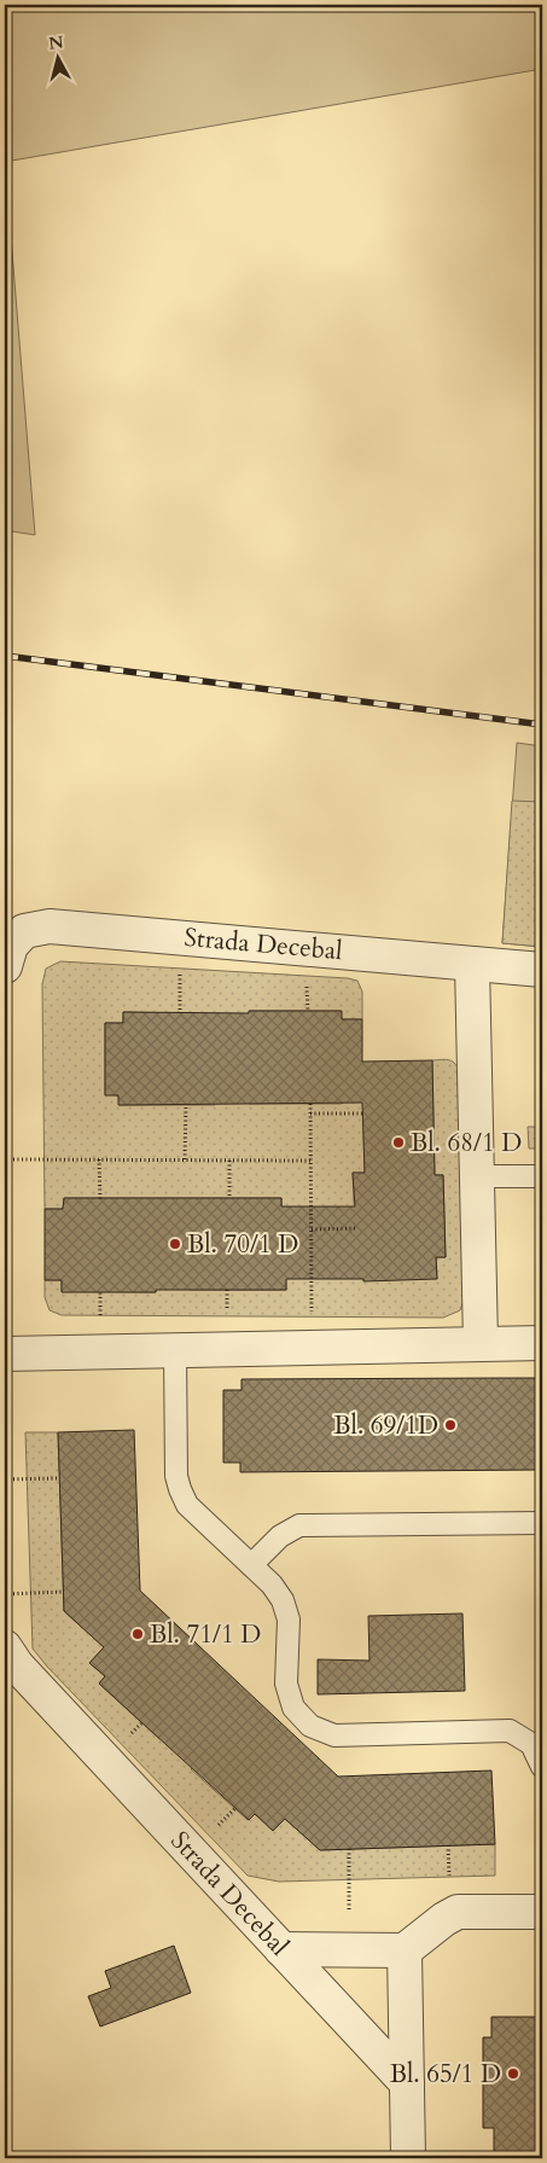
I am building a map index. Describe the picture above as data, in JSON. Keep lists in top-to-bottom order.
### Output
{
  "streets": {
    "street": ["Strada Decebal"]
  },
  "places": [
    "Bl. 68/1 D",
    "Bl. 70/1 D",
    "Bl. 69/1D",
    "Bl. 71/1 D",
    "Bl. 65/1 D"
  ],
  "north": "top"
}
